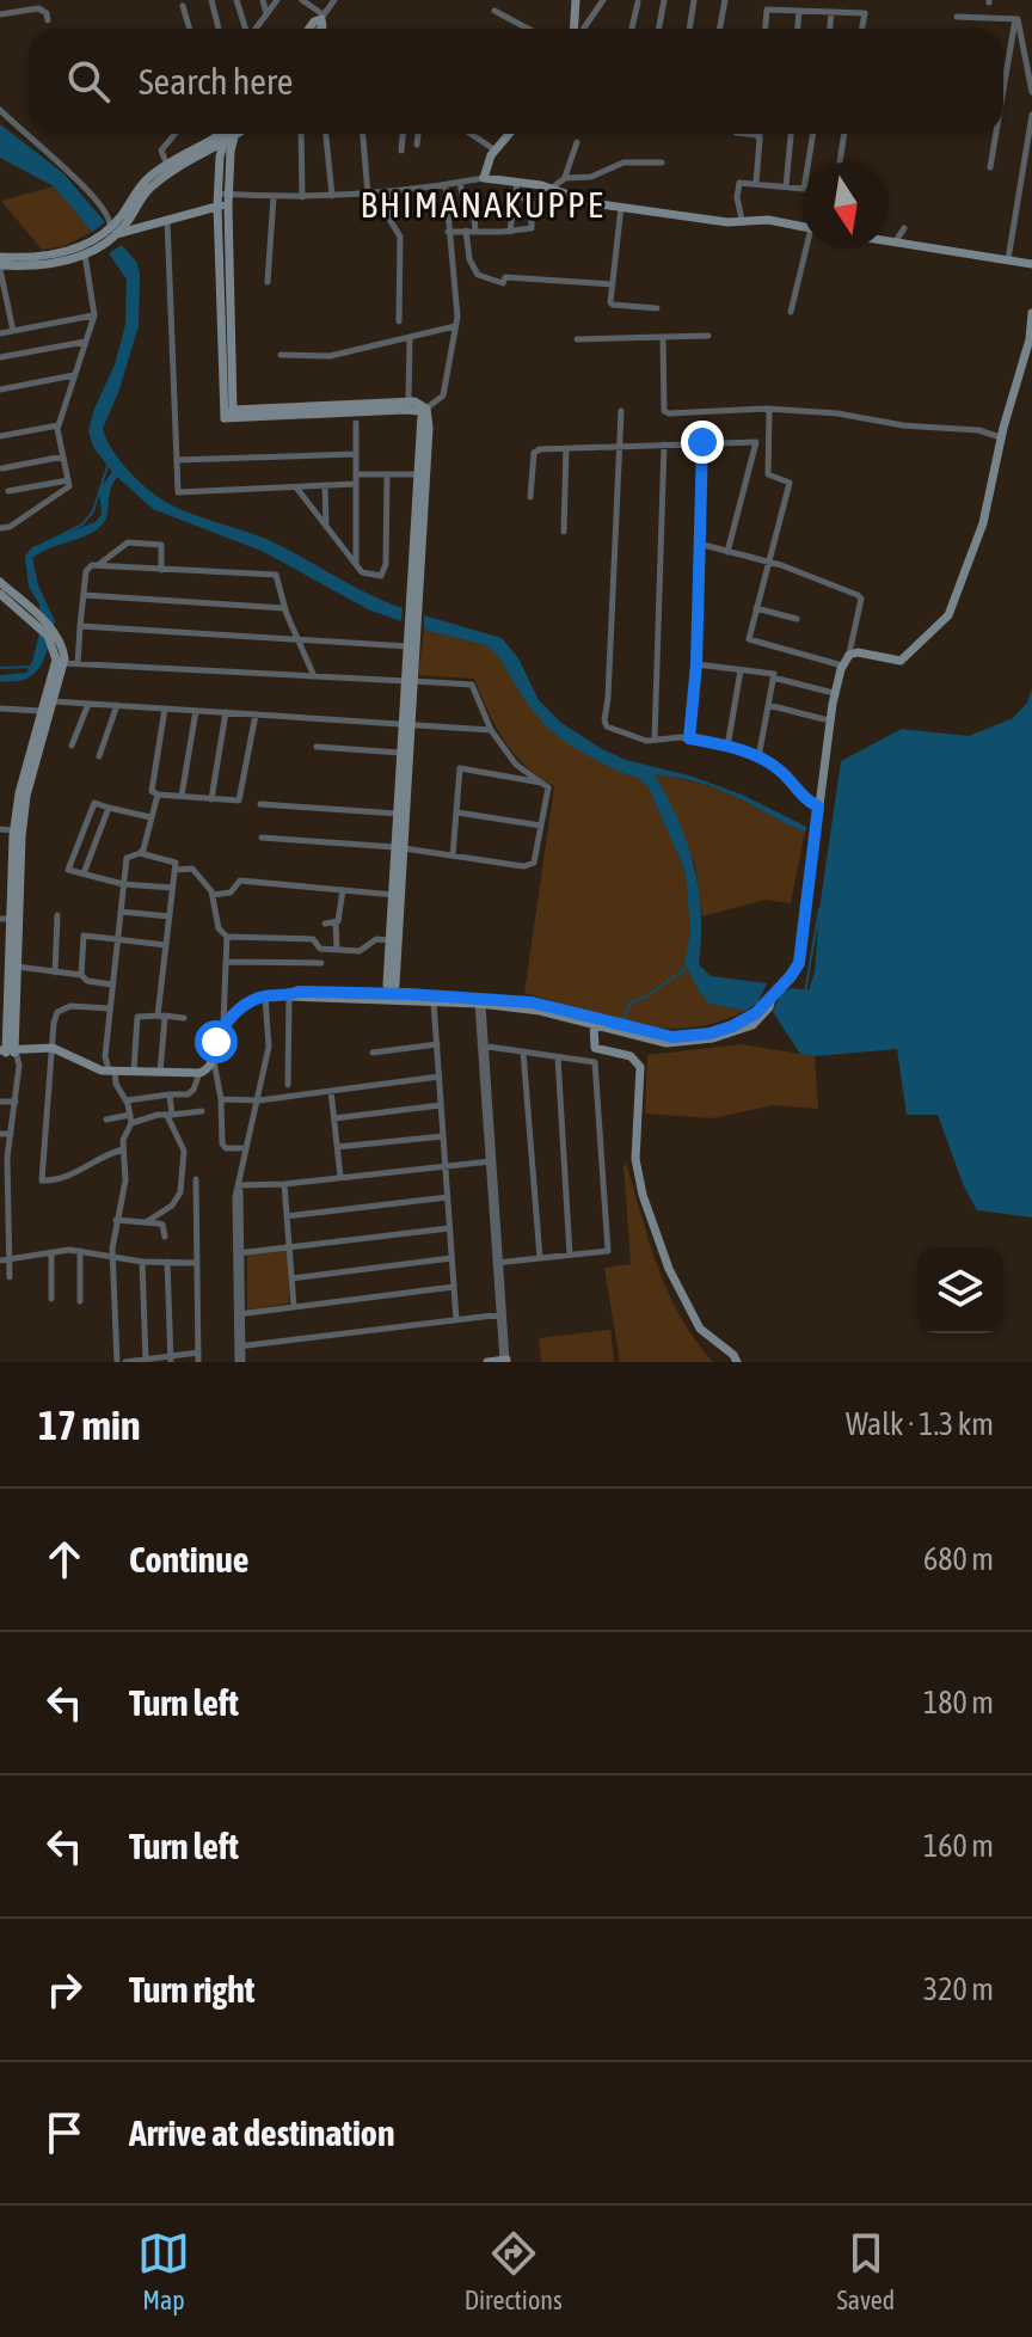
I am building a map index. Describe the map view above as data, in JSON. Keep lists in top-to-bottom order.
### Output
{
  "districts": ["BHIMANAKUPPE"],
  "north": "bottom",
  "page": {
    "search": "Search here",
    "heading": ["17 min", "Walk · 1.3 km"],
    "list": [
      ["Continue", "680 m"],
      ["Turn left", "180 m"],
      ["Turn left", "160 m"],
      ["Turn right", "320 m"],
      "Arrive at destination"
    ],
    "nav": ["Map", "Directions", "Saved"]
  }
}
